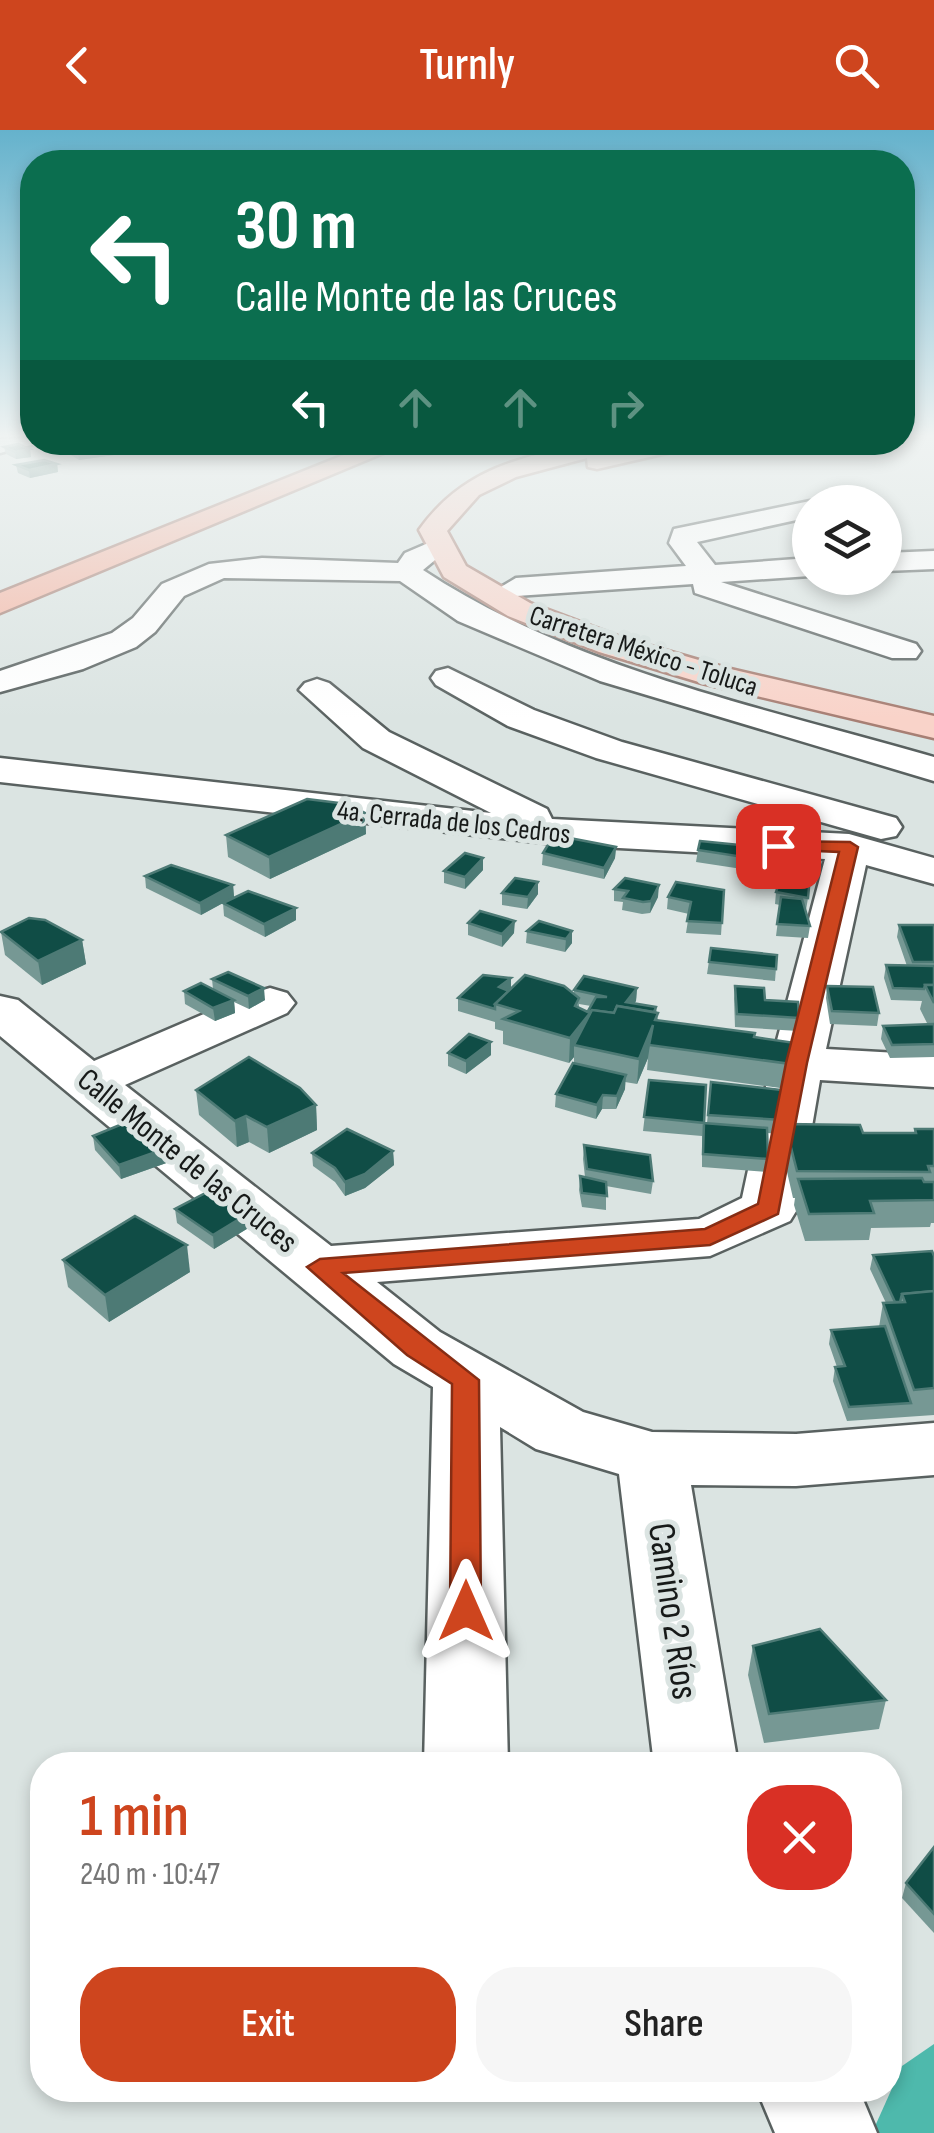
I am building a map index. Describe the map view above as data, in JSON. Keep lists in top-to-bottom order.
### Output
{
  "streets": {
    "main road": ["Carretera México - Toluca"],
    "street": ["4a. Cerrada de los Cedros", "Calle Monte de las Cruces", "Camino 2 Ríos"]
  },
  "crossings": [
    ["Calle Monte de las Cruces", "Camino 2 Ríos"]
  ],
  "page": {
    "header": "Turnly",
    "turn": ["30 m", "Calle Monte de las Cruces"],
    "heading": ["1 min", "240 m · 10:47"],
    "buttons": ["Exit", "Share"]
  }
}
